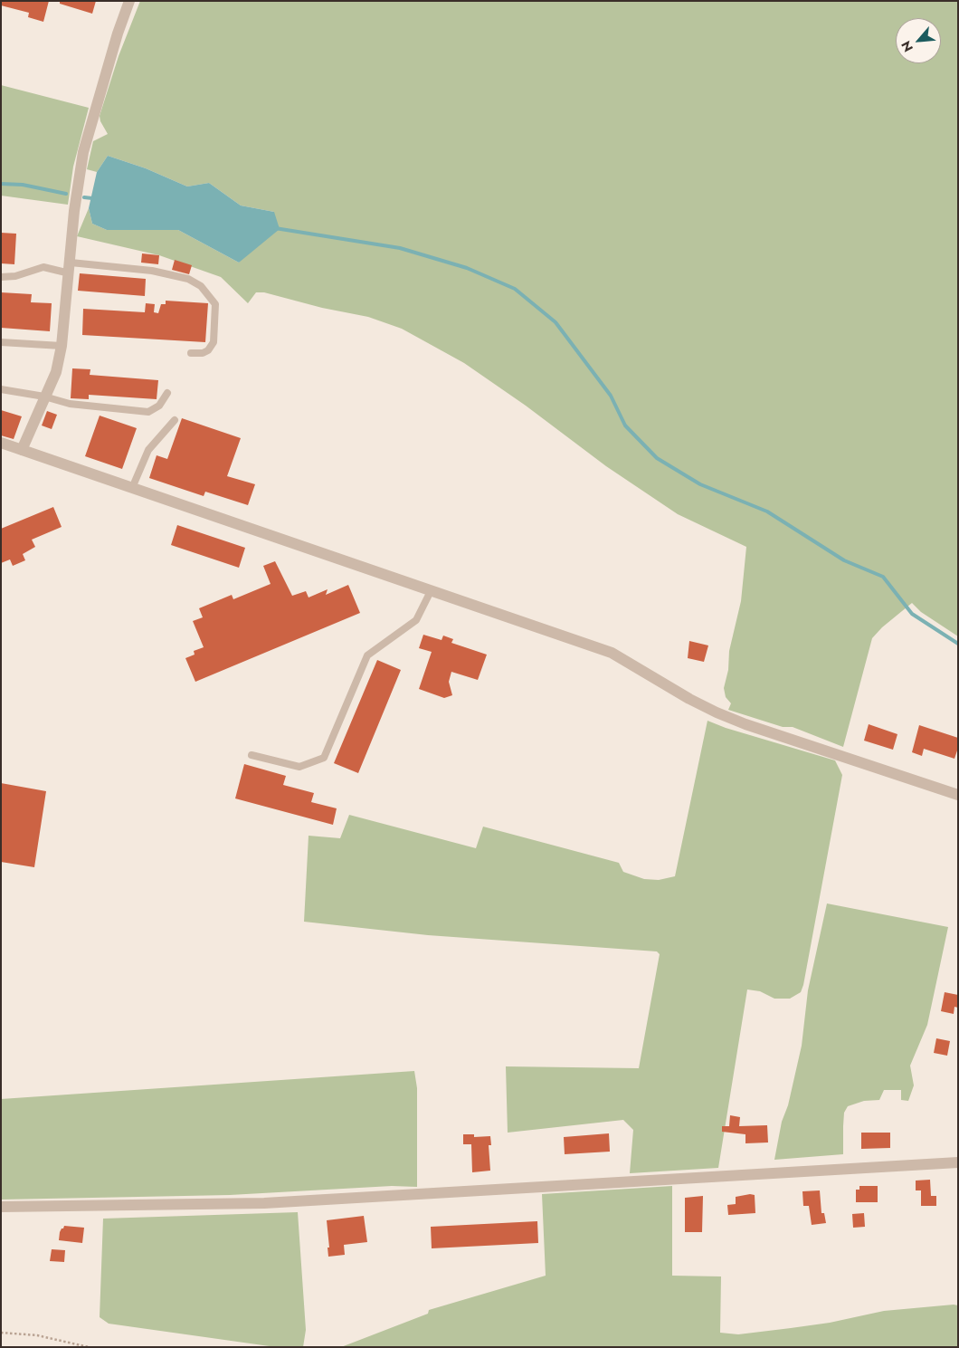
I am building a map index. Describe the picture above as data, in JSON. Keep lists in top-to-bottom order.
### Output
{
  "north": "bottom left"
}
